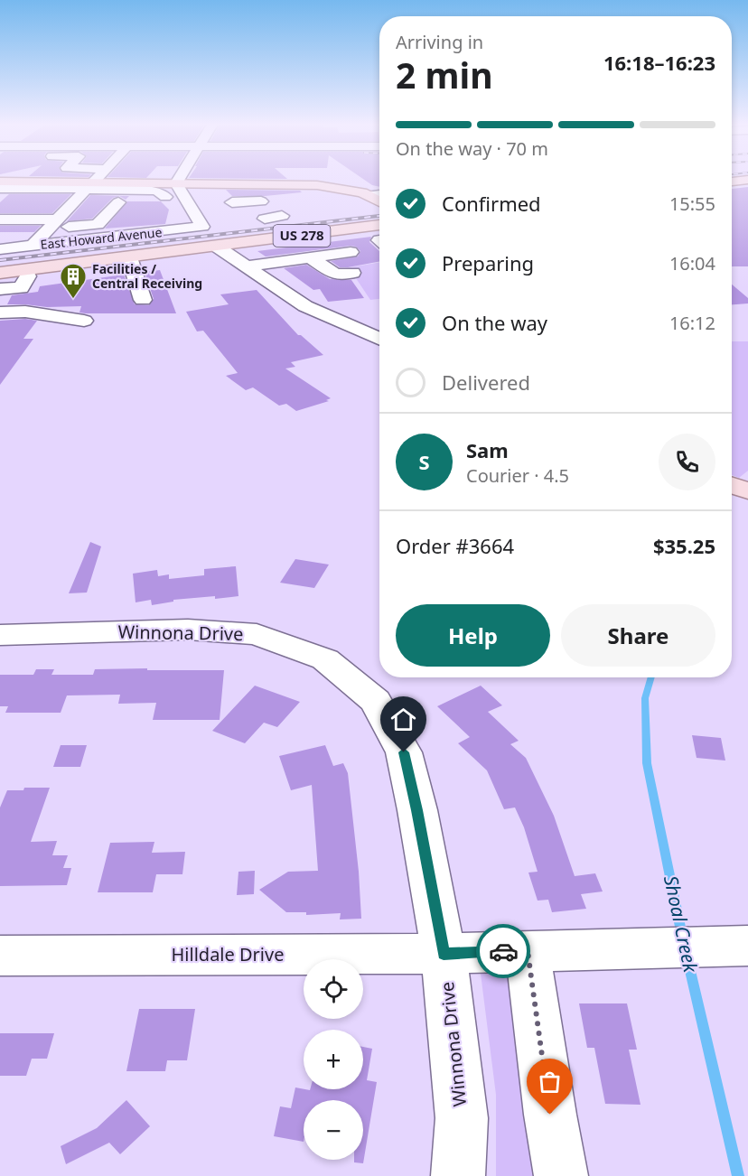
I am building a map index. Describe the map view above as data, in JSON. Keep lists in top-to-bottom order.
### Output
{
  "streets": {
    "main road": ["US 278"],
    "street": ["East Howard Avenue", "Winnona Drive", "Hilldale Drive"]
  },
  "crossings": [
    ["Winnona Drive", "Hilldale Drive"]
  ],
  "water": ["Shoal Creek"],
  "places": {
    "building": ["Facilities / Central Receiving"]
  },
  "page": {
    "heading": ["2 min", "Arriving in", "16:18–16:23"],
    "panel": [
      "Sam",
      "Courier · 4.5",
      "Order #3664",
      "$35.25"
    ],
    "bar": "On the way · 70 m",
    "list": [
      ["Confirmed", "15:55"],
      ["Preparing", "16:04"],
      ["On the way", "16:12"],
      "Delivered"
    ],
    "round": "S",
    "buttons": ["Help", "Share"],
    "map_buttons": ["+", "−"]
  }
}
